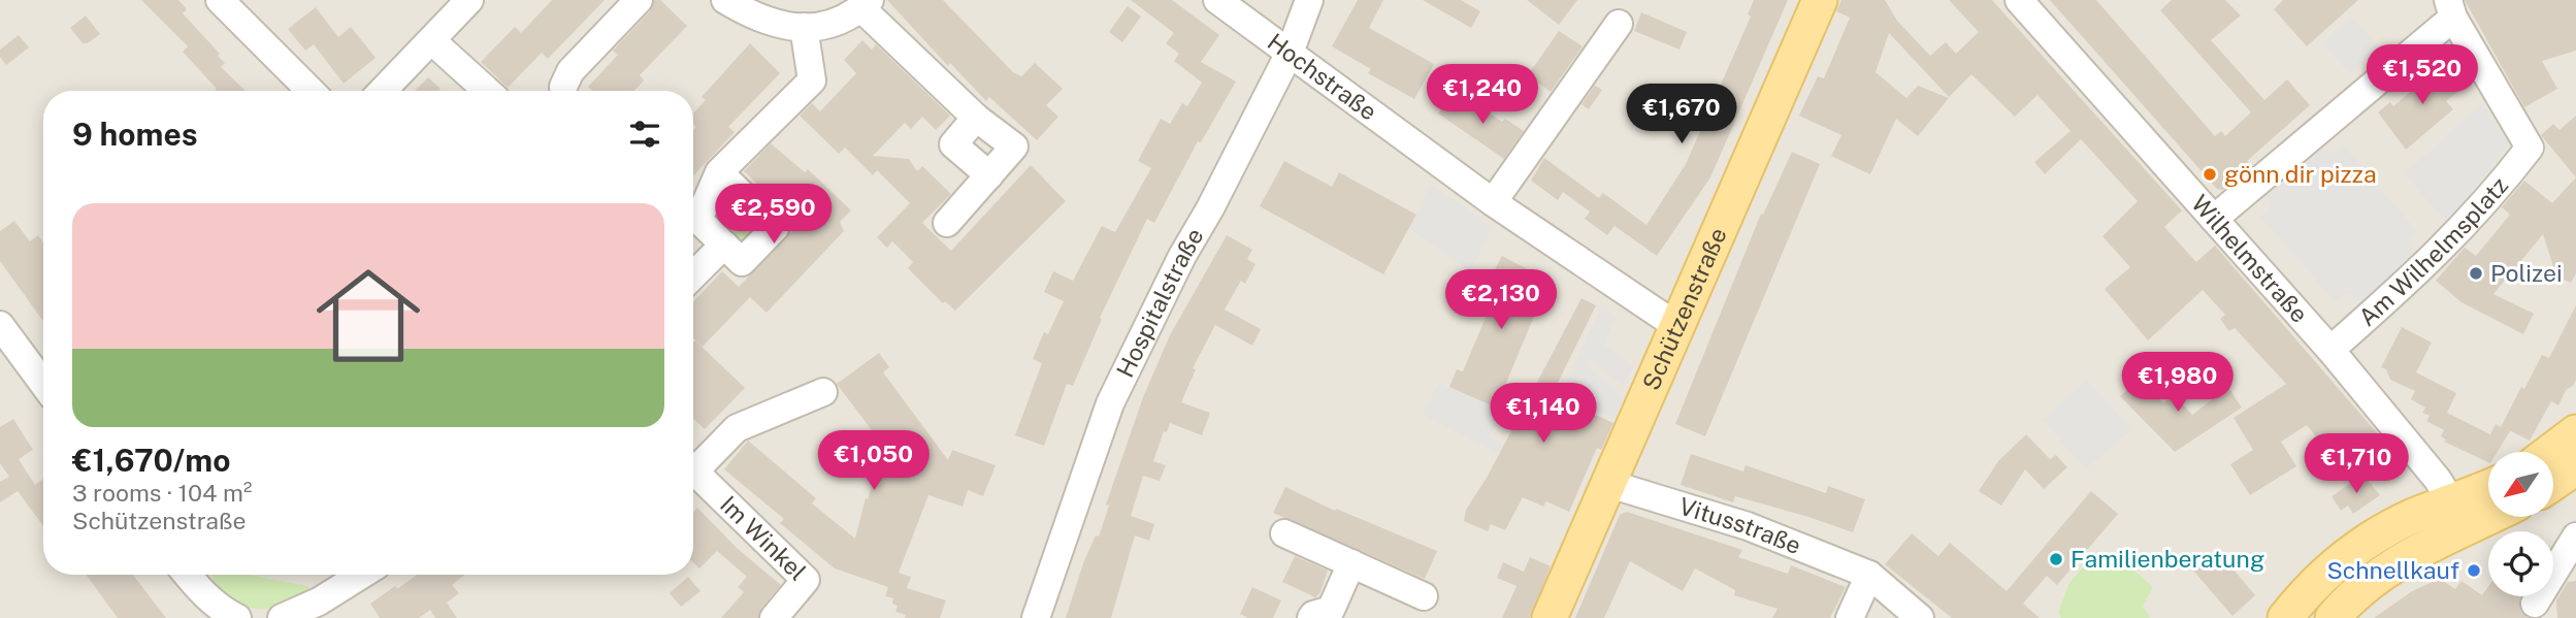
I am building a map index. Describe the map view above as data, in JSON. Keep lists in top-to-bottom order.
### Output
{
  "streets": {
    "main road": ["Schützenstraße"],
    "street": [
      "Hochstraße",
      "Am Wilhelmsplatz",
      "Wilhelmstraße",
      "Hospitalstraße",
      "Vitusstraße",
      "Im Winkel"
    ]
  },
  "crossings": [
    ["Hochstraße", "Hospitalstraße"],
    ["Hochstraße", "Schützenstraße"],
    ["Am Wilhelmsplatz", "Wilhelmstraße"],
    ["Schützenstraße", "Vitusstraße"]
  ],
  "places": [
    "gönn dir pizza",
    "Polizei",
    "Familienberatung",
    "Schnellkauf"
  ],
  "north": "bottom left",
  "page": {
    "price": [
      "€1,520",
      "€1,240",
      "€1,670",
      "€2,590",
      "€2,130",
      "€1,980",
      "€1,140",
      "€1,050",
      "€1,710"
    ],
    "heading": "9 homes",
    "list": [
      {
        "name": "€1,670/mo",
        "note": "3 rooms · 104 m² · Schützenstraße"
      }
    ]
  }
}
